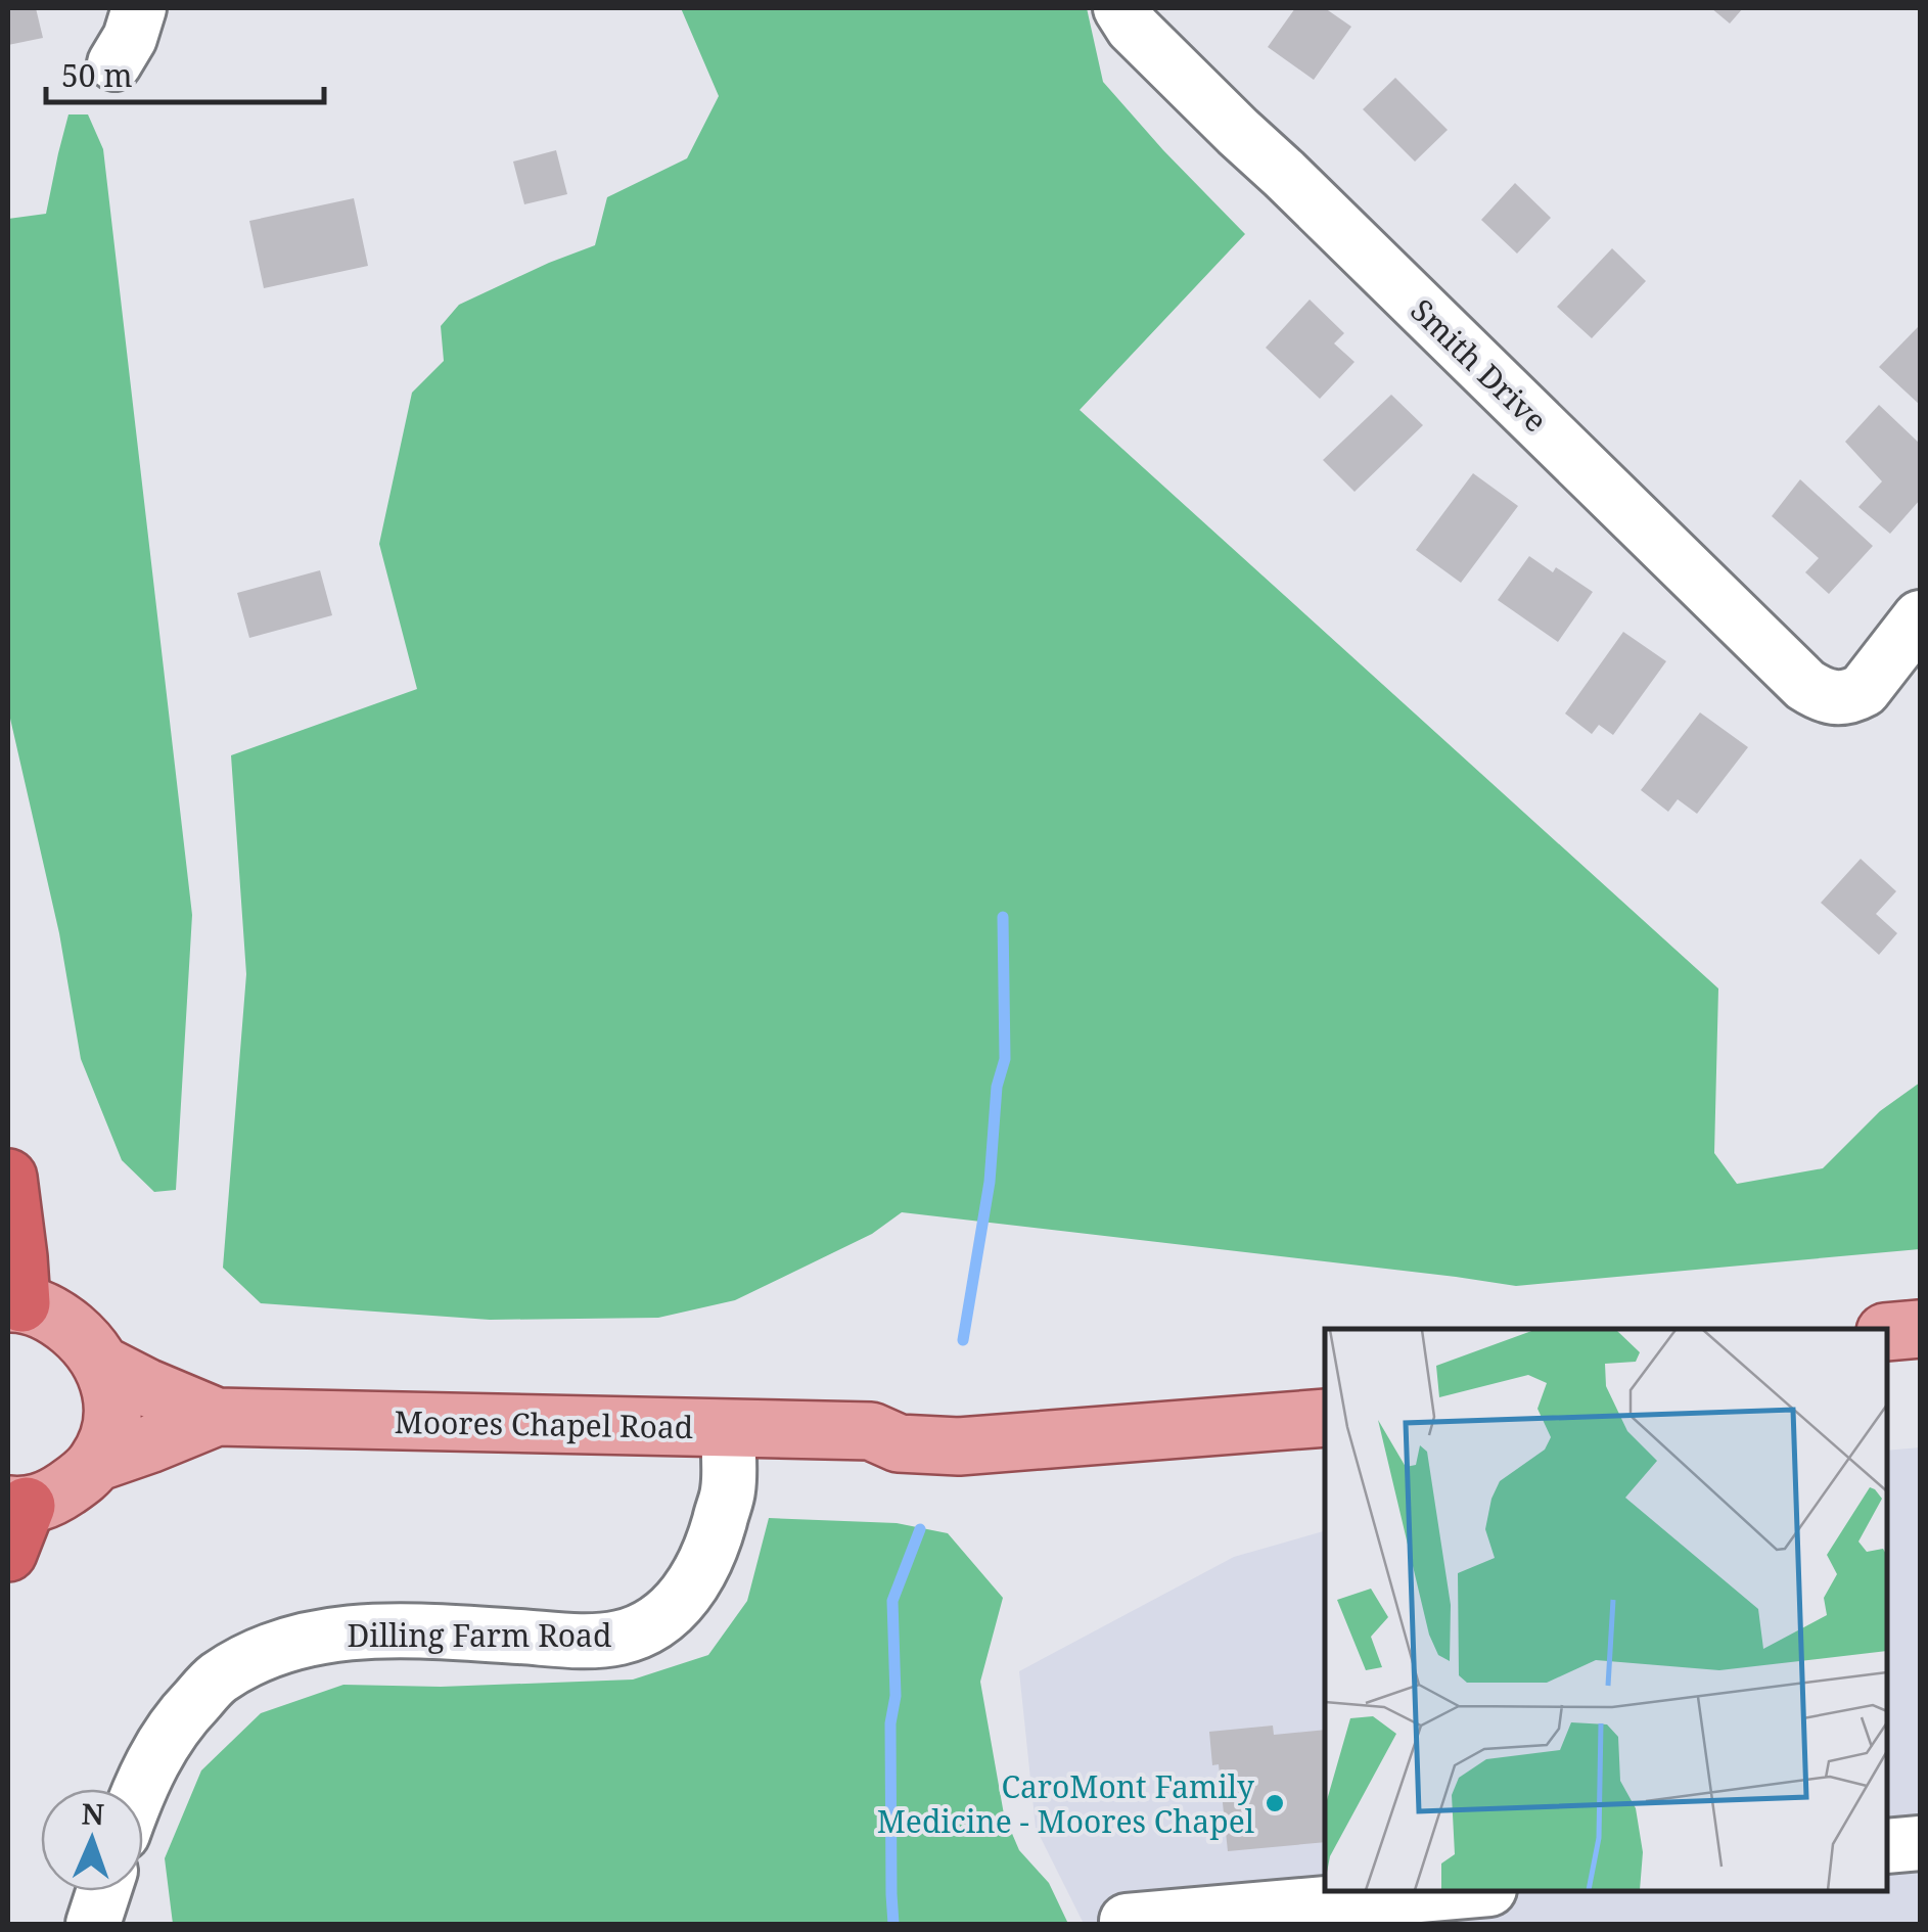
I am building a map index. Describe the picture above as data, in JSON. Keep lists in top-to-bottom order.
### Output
{
  "streets": {
    "main road": ["Moores Chapel Road"],
    "street": ["Smith Drive", "Dilling Farm Road"]
  },
  "crossings": [
    ["Moores Chapel Road", "Dilling Farm Road"]
  ],
  "places": ["CaroMont Family Medicine - Moores Chapel"],
  "scale_bar": "50 m",
  "north": "top"
}
